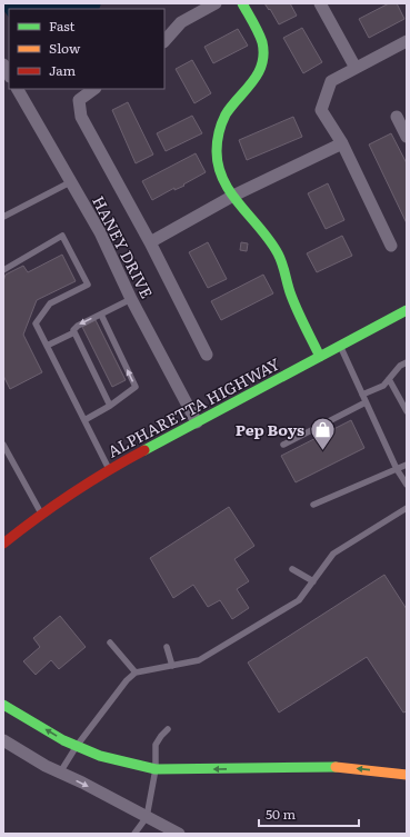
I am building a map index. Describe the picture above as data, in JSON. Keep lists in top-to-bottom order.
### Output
{
  "streets": {
    "main road": ["ALPHARETTA HIGHWAY"],
    "street": ["HANEY DRIVE"]
  },
  "crossings": [
    ["HANEY DRIVE", "ALPHARETTA HIGHWAY"]
  ],
  "places": {
    "shop": ["Pep Boys"]
  },
  "legend": ["Fast", "Slow", "Jam"],
  "scale_bar": "50 m"
}
